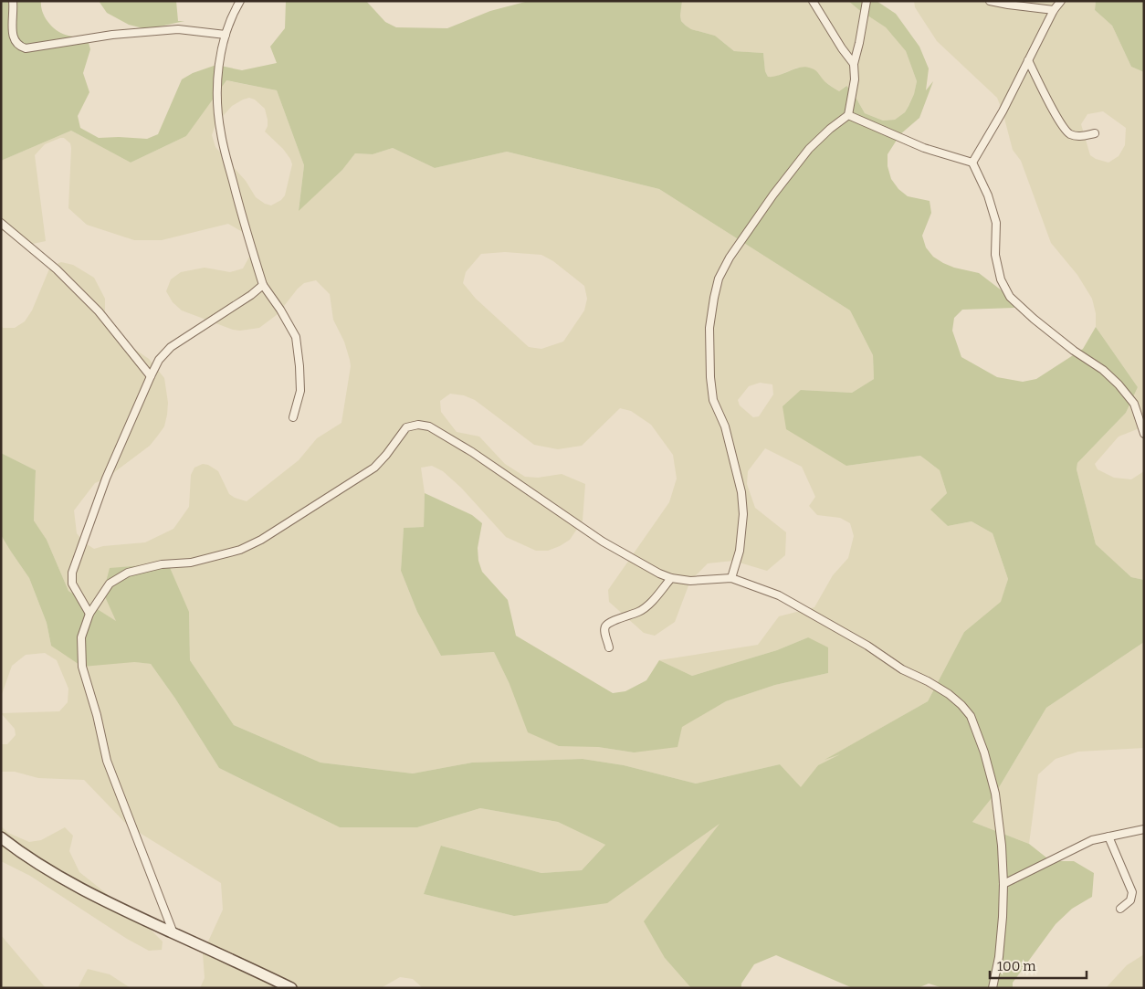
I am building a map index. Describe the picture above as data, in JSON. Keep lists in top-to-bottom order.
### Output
{
  "scale_bar": "100 m"
}
